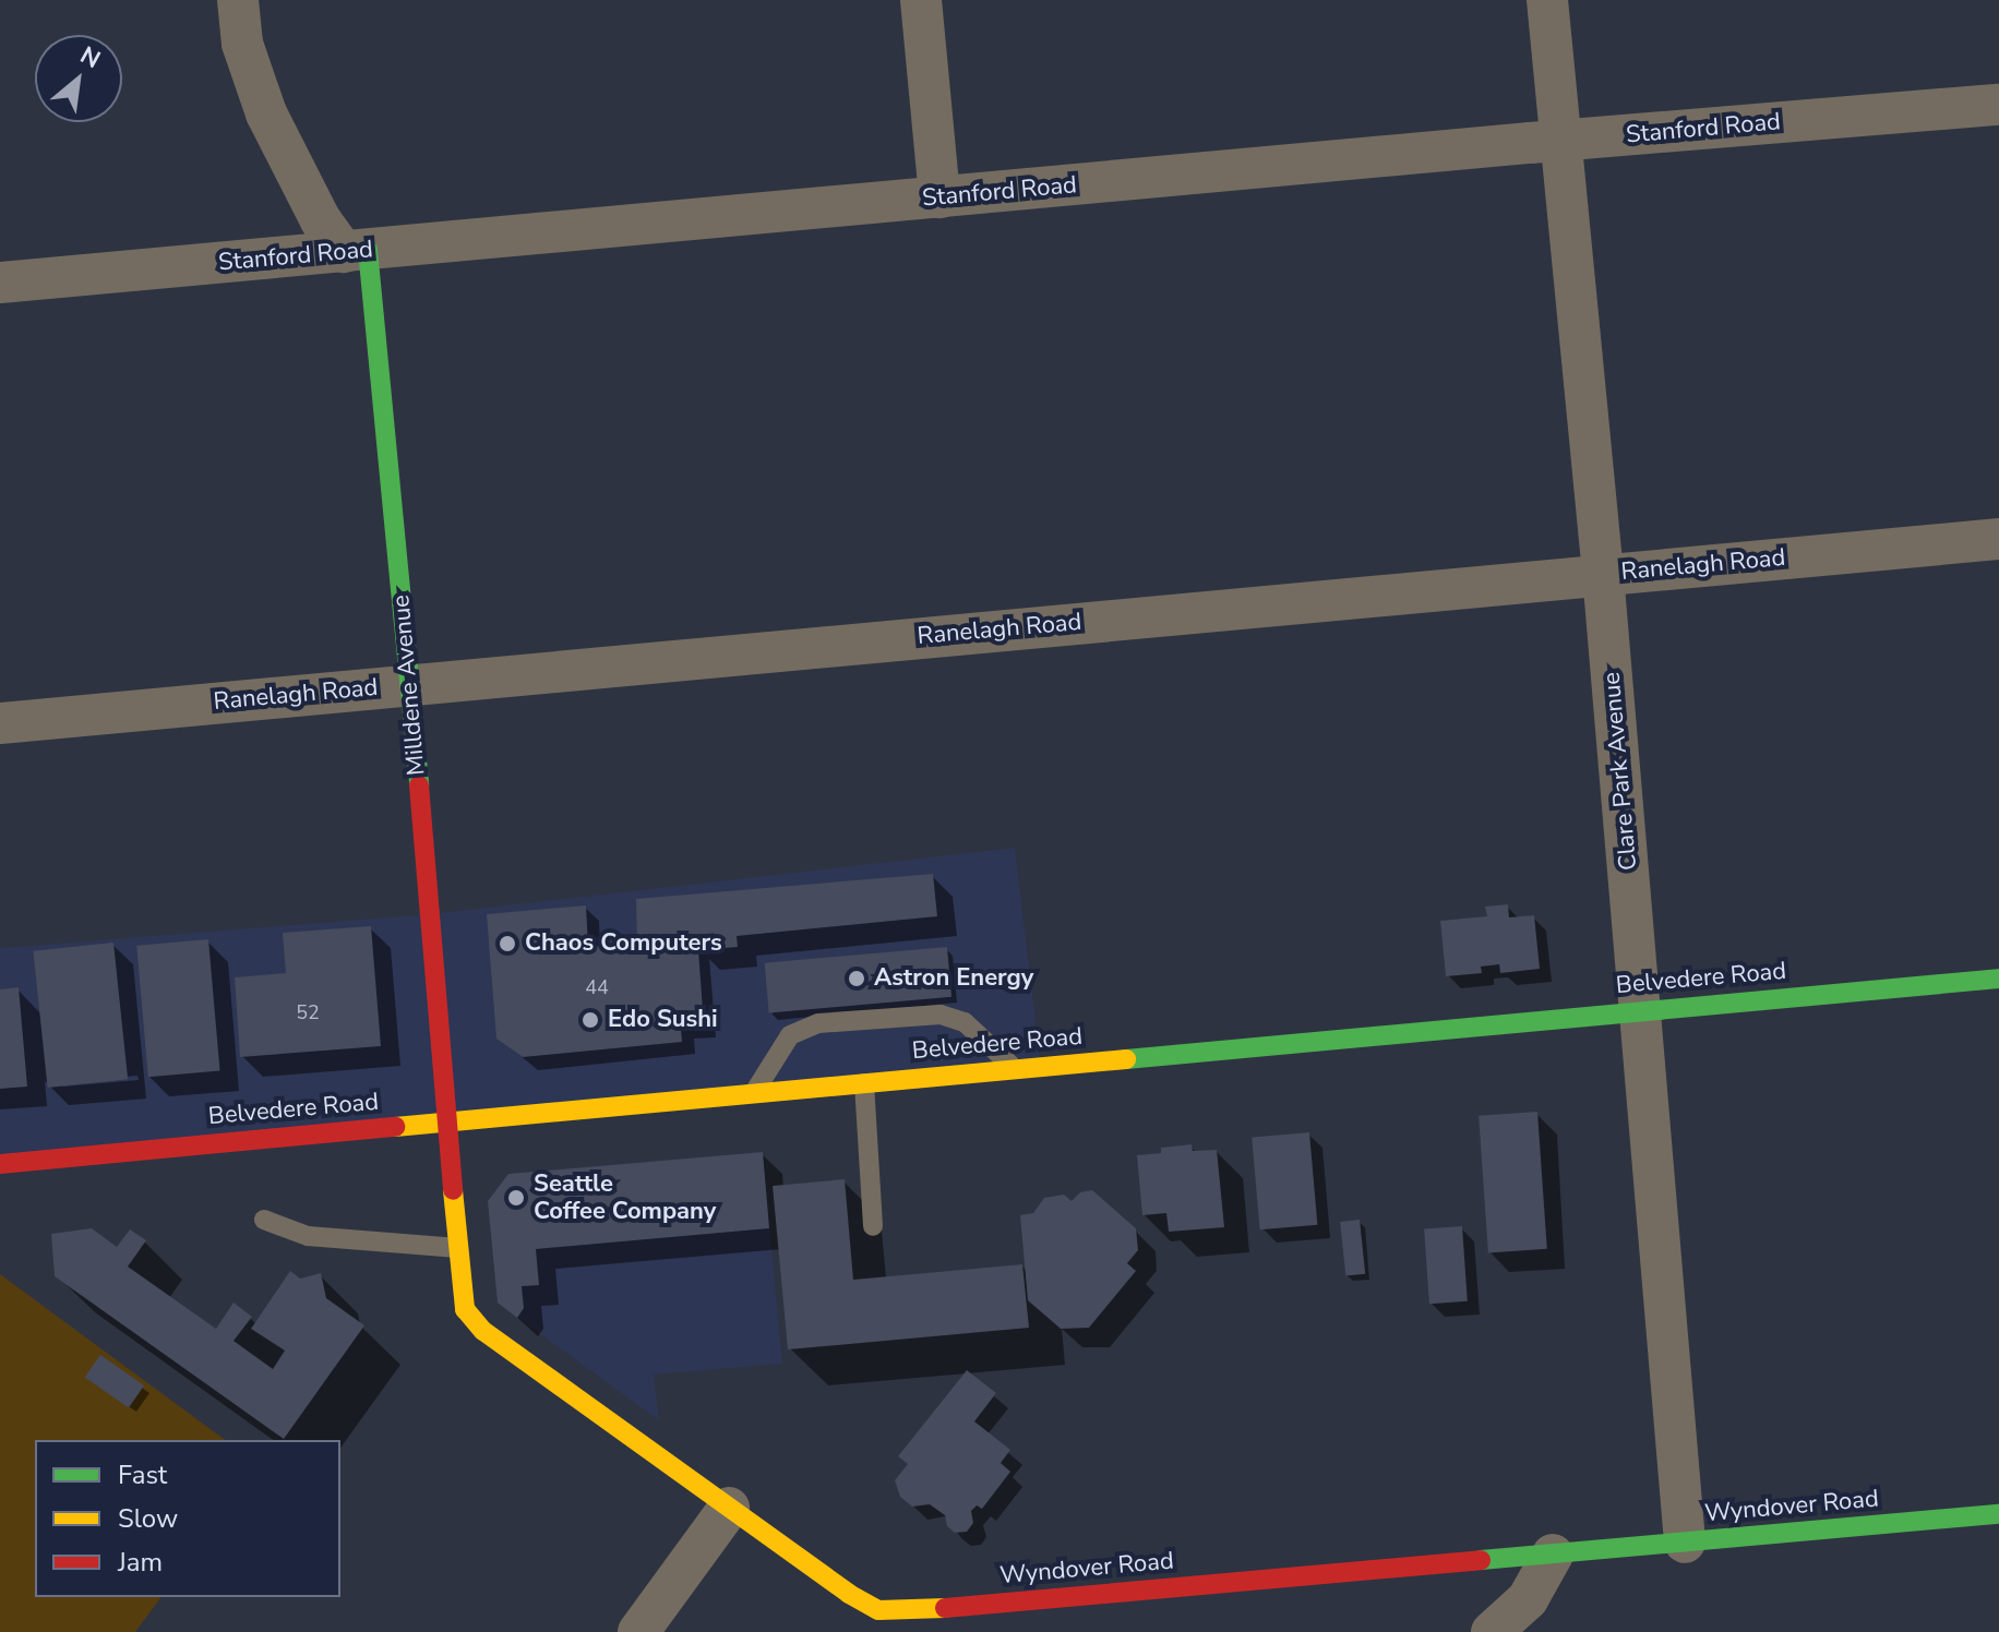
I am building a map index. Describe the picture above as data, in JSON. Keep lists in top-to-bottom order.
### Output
{
  "streets": {
    "street": [
      "Stanford Road",
      "Ranelagh Road",
      "Milldene Avenue",
      "Clare Park Avenue",
      "Belvedere Road",
      "Wyndover Road"
    ]
  },
  "crossings": [
    ["Stanford Road", "Milldene Avenue"],
    ["Stanford Road", "Clare Park Avenue"],
    ["Ranelagh Road", "Milldene Avenue"],
    ["Ranelagh Road", "Clare Park Avenue"],
    ["Milldene Avenue", "Belvedere Road"],
    ["Milldene Avenue", "Wyndover Road"],
    ["Clare Park Avenue", "Belvedere Road"],
    ["Clare Park Avenue", "Wyndover Road"],
    ["Belvedere Road", "Wyndover Road"]
  ],
  "places": [
    "Chaos Computers",
    "Astron Energy",
    "Edo Sushi",
    "Seattle Coffee Company"
  ],
  "house_numbers": ["44", "52"],
  "legend": ["Fast", "Slow", "Jam"],
  "north": "top right"
}
